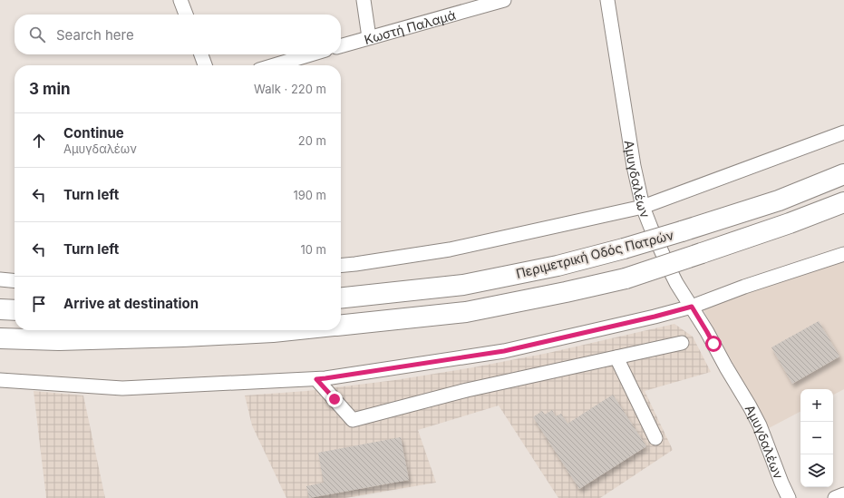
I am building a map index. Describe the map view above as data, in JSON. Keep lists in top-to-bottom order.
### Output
{
  "streets": {
    "highway": ["Περιμετρική Οδός Πατρών"],
    "street": ["Κωστή Παλαμά", "Αμυγδαλέων"]
  },
  "page": {
    "search": "Search here",
    "heading": ["3 min", "Walk · 220 m"],
    "list": [
      ["Continue", "Αμυγδαλέων", "20 m"],
      ["Turn left", "190 m"],
      ["Turn left", "10 m"],
      "Arrive at destination"
    ],
    "map_buttons": ["+", "−"]
  }
}
